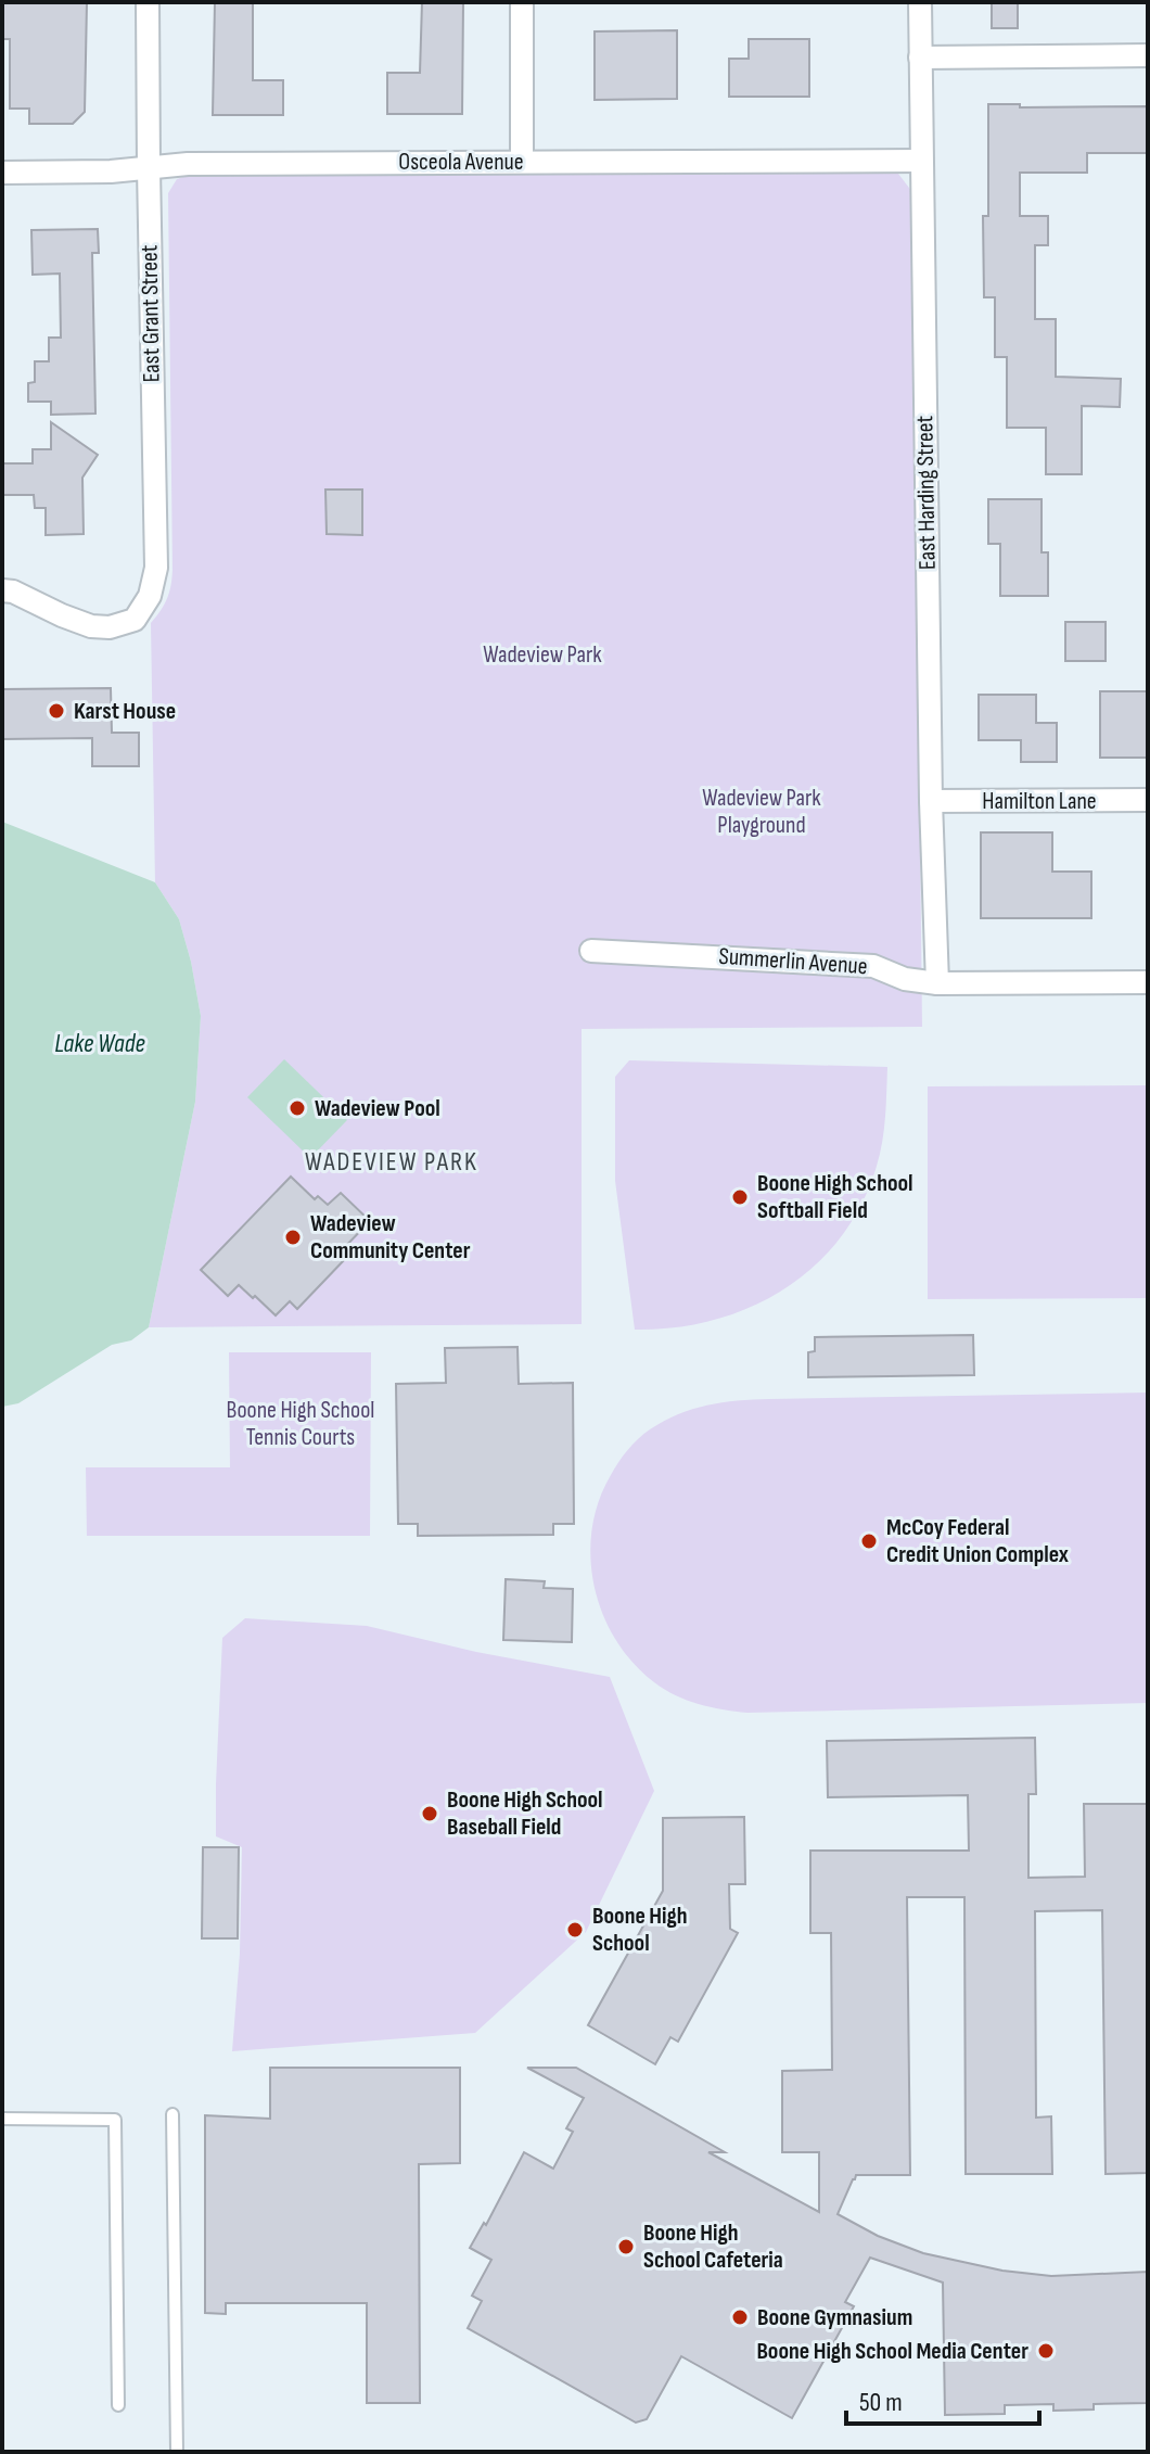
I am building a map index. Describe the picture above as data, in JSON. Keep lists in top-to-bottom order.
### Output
{
  "streets": {
    "street": [
      "Osceola Avenue",
      "East Grant Street",
      "East Harding Street",
      "Hamilton Lane",
      "Summerlin Avenue"
    ]
  },
  "crossings": [
    ["Osceola Avenue", "East Grant Street"],
    ["Osceola Avenue", "East Harding Street"],
    ["East Harding Street", "Hamilton Lane"],
    ["East Harding Street", "Summerlin Avenue"]
  ],
  "districts": ["WADEVIEW PARK"],
  "water": ["Lake Wade"],
  "parks": ["Wadeview Park", "Wadeview Park Playground", "Boone High School Tennis Courts"],
  "places": [
    "Karst House",
    "Wadeview Pool",
    "Boone High School Softball Field",
    "Wadeview Community Center",
    "McCoy Federal Credit Union Complex",
    "Boone High School Baseball Field",
    "Boone High School",
    "Boone High School Cafeteria",
    "Boone Gymnasium",
    "Boone High School Media Center"
  ],
  "scale_bar": "50 m"
}
